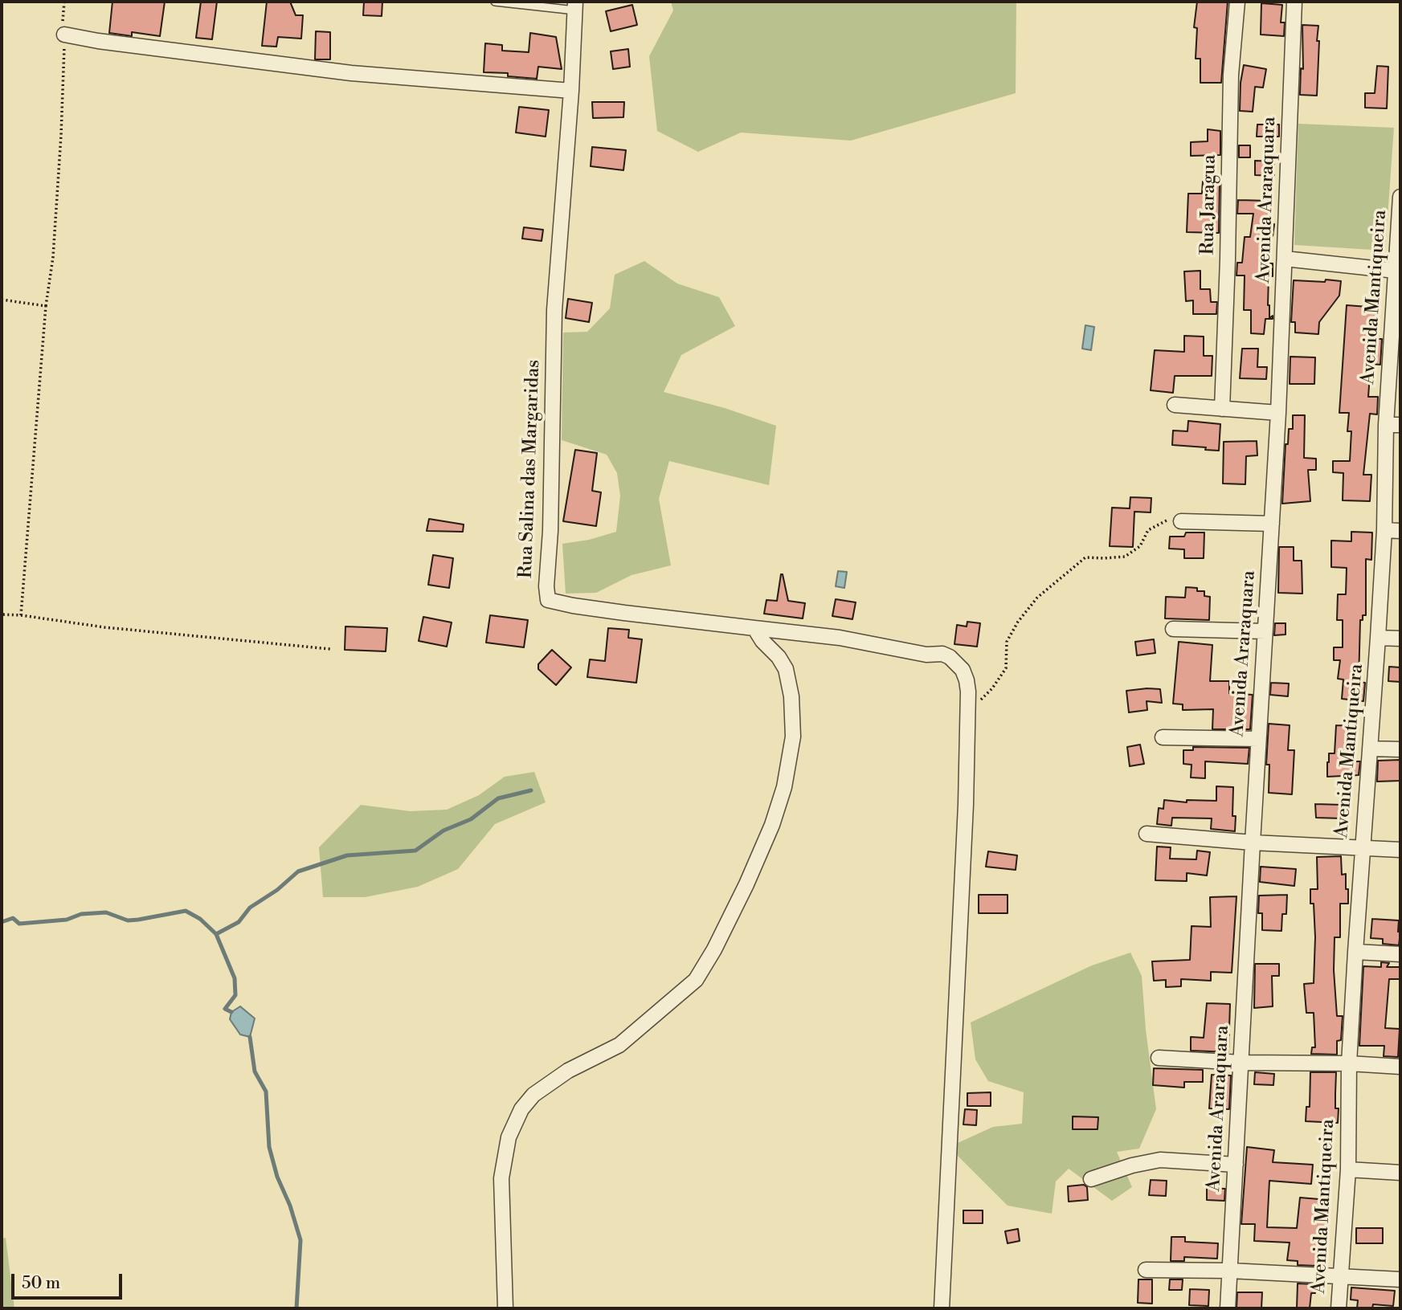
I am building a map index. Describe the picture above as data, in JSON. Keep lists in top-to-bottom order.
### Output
{
  "streets": {
    "street": [
      "Avenida Araraquara",
      "Rua Jaragua",
      "Avenida Mantiqueira",
      "Rua Salina das Margaridas"
    ]
  },
  "scale_bar": "50 m"
}
